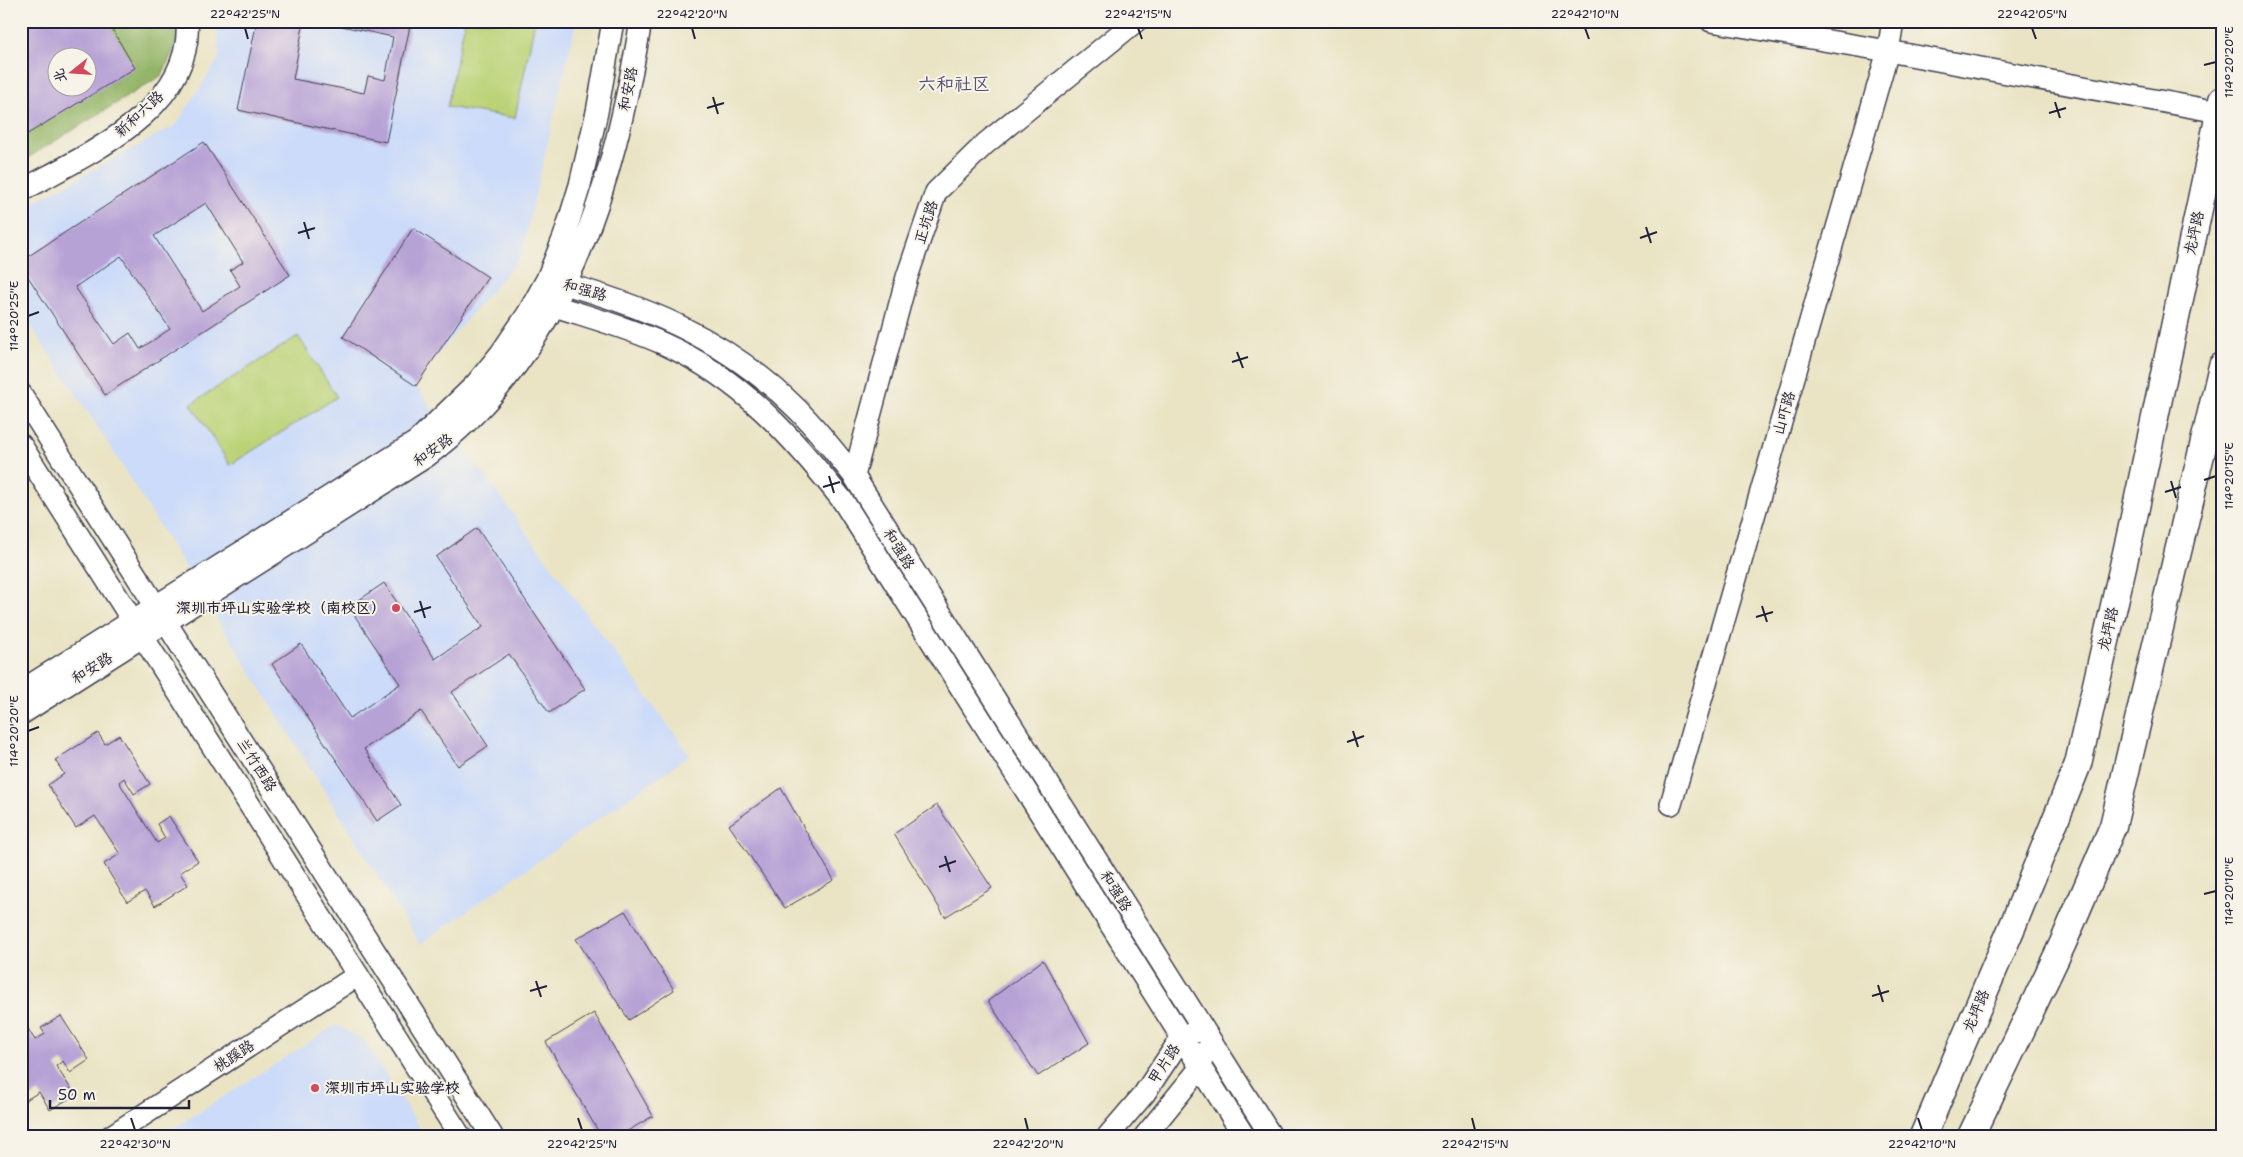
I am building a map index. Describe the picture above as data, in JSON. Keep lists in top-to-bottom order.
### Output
{
  "streets": {
    "main road": ["龙坪路"],
    "street": [
      "和安路",
      "新和六路",
      "正坑路",
      "和强路",
      "山吓路",
      "兰竹西路",
      "桃蹊路",
      "甲片路"
    ]
  },
  "crossings": [
    ["和安路", "和强路"],
    ["和安路", "兰竹西路"],
    ["正坑路", "和强路"],
    ["和强路", "甲片路"],
    ["兰竹西路", "桃蹊路"]
  ],
  "districts": ["六和社区"],
  "places": ["深圳市坪山实验学校（南校区）", "深圳市坪山实验学校"],
  "scale_bar": "50 m",
  "north": "left",
  "coordinates": [
    "22°42'25\"N",
    "22°42'20\"N",
    "22°42'15\"N",
    "22°42'10\"N",
    "22°42'05\"N",
    "114°20'20\"E",
    "114°20'25\"E",
    "114°20'15\"E",
    "114°20'10\"E",
    "22°42'30\"N"
  ]
}
